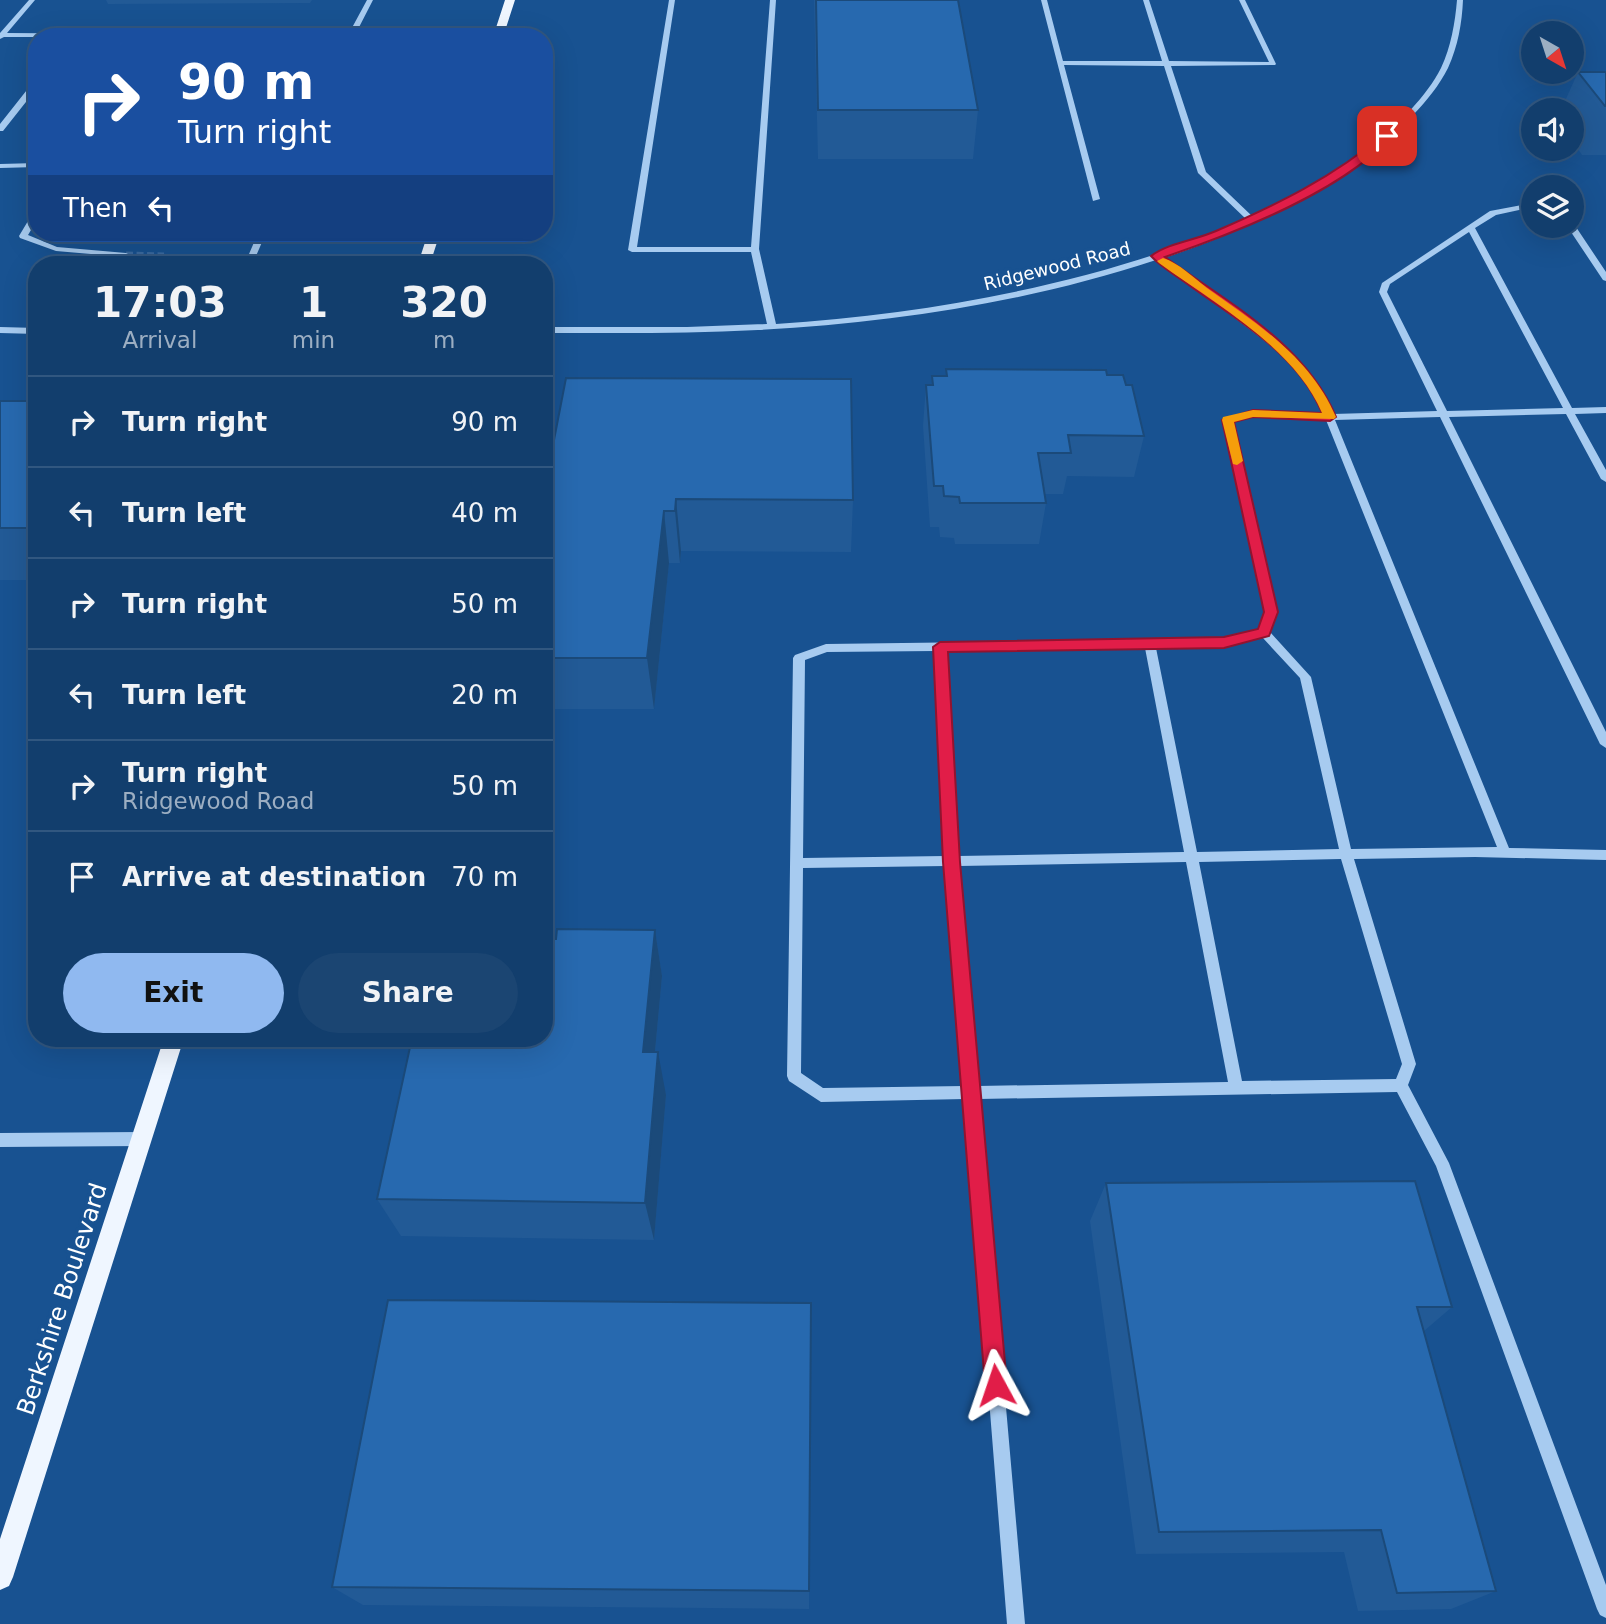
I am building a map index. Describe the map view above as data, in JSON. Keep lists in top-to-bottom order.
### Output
{
  "streets": {
    "main road": ["Berkshire Boulevard"],
    "street": ["Ridgewood Road"]
  },
  "north": "bottom right",
  "page": {
    "turn": ["90 m", "Turn right"],
    "then": "Then",
    "eta": [
      "17:03",
      "Arrival",
      "1",
      "min",
      "320",
      "m"
    ],
    "list": [
      {
        "name": "Turn right",
        "value": "90 m"
      },
      {
        "name": "Turn left",
        "value": "40 m"
      },
      {
        "name": "Turn right",
        "value": "50 m"
      },
      {
        "name": "Turn left",
        "value": "20 m"
      },
      {
        "name": "Turn right",
        "note": "Ridgewood Road",
        "value": "50 m"
      },
      {
        "name": "Arrive at destination",
        "value": "70 m"
      }
    ],
    "buttons": ["Exit", "Share"]
  }
}
